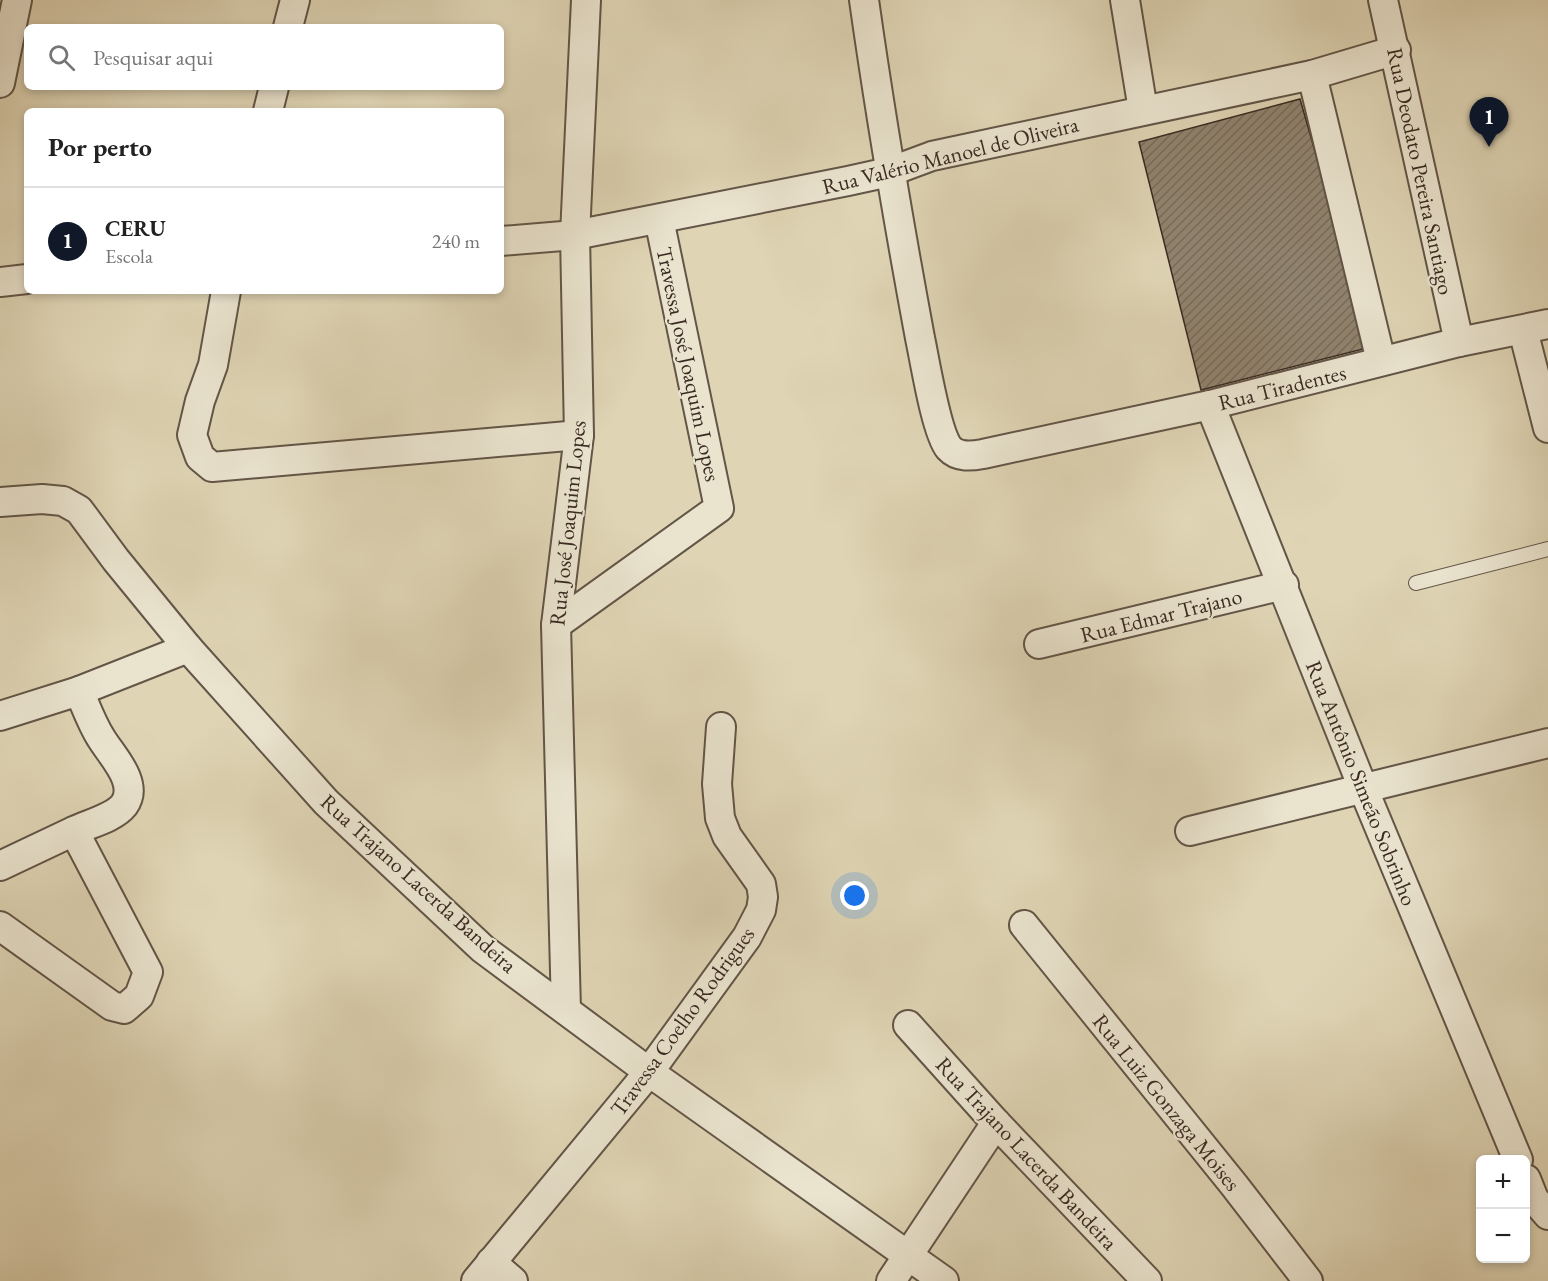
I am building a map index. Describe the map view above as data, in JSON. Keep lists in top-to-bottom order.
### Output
{
  "streets": {
    "street": [
      "Rua Valério Manoel de Oliveira",
      "Rua Deodato Pereira Santiago",
      "Travessa José Joaquim Lopes",
      "Rua Tiradentes",
      "Rua José Joaquim Lopes",
      "Rua Edmar Trajano",
      "Rua Antônio Simeão Sobrinho",
      "Rua Trajano Lacerda Bandeira",
      "Travessa Coelho Rodrigues",
      "Rua Luiz Gonzaga Moises"
    ]
  },
  "crossings": [
    ["Rua Valério Manoel de Oliveira", "Rua Deodato Pereira Santiago"],
    ["Rua Valério Manoel de Oliveira", "Travessa José Joaquim Lopes"],
    ["Rua Valério Manoel de Oliveira", "Rua Tiradentes"],
    ["Rua Valério Manoel de Oliveira", "Rua José Joaquim Lopes"],
    ["Rua Deodato Pereira Santiago", "Rua Tiradentes"],
    ["Travessa José Joaquim Lopes", "Rua José Joaquim Lopes"],
    ["Rua Tiradentes", "Rua Antônio Simeão Sobrinho"],
    ["Rua José Joaquim Lopes", "Rua Trajano Lacerda Bandeira"],
    ["Rua Edmar Trajano", "Rua Antônio Simeão Sobrinho"],
    ["Rua Trajano Lacerda Bandeira", "Travessa Coelho Rodrigues"]
  ],
  "page": {
    "search": "Pesquisar aqui",
    "pins": "1",
    "heading": "Por perto",
    "list": [
      {
        "mark": "1",
        "name": "CERU",
        "note": "Escola",
        "value": "240 m"
      }
    ],
    "map_buttons": ["+", "−"]
  }
}
